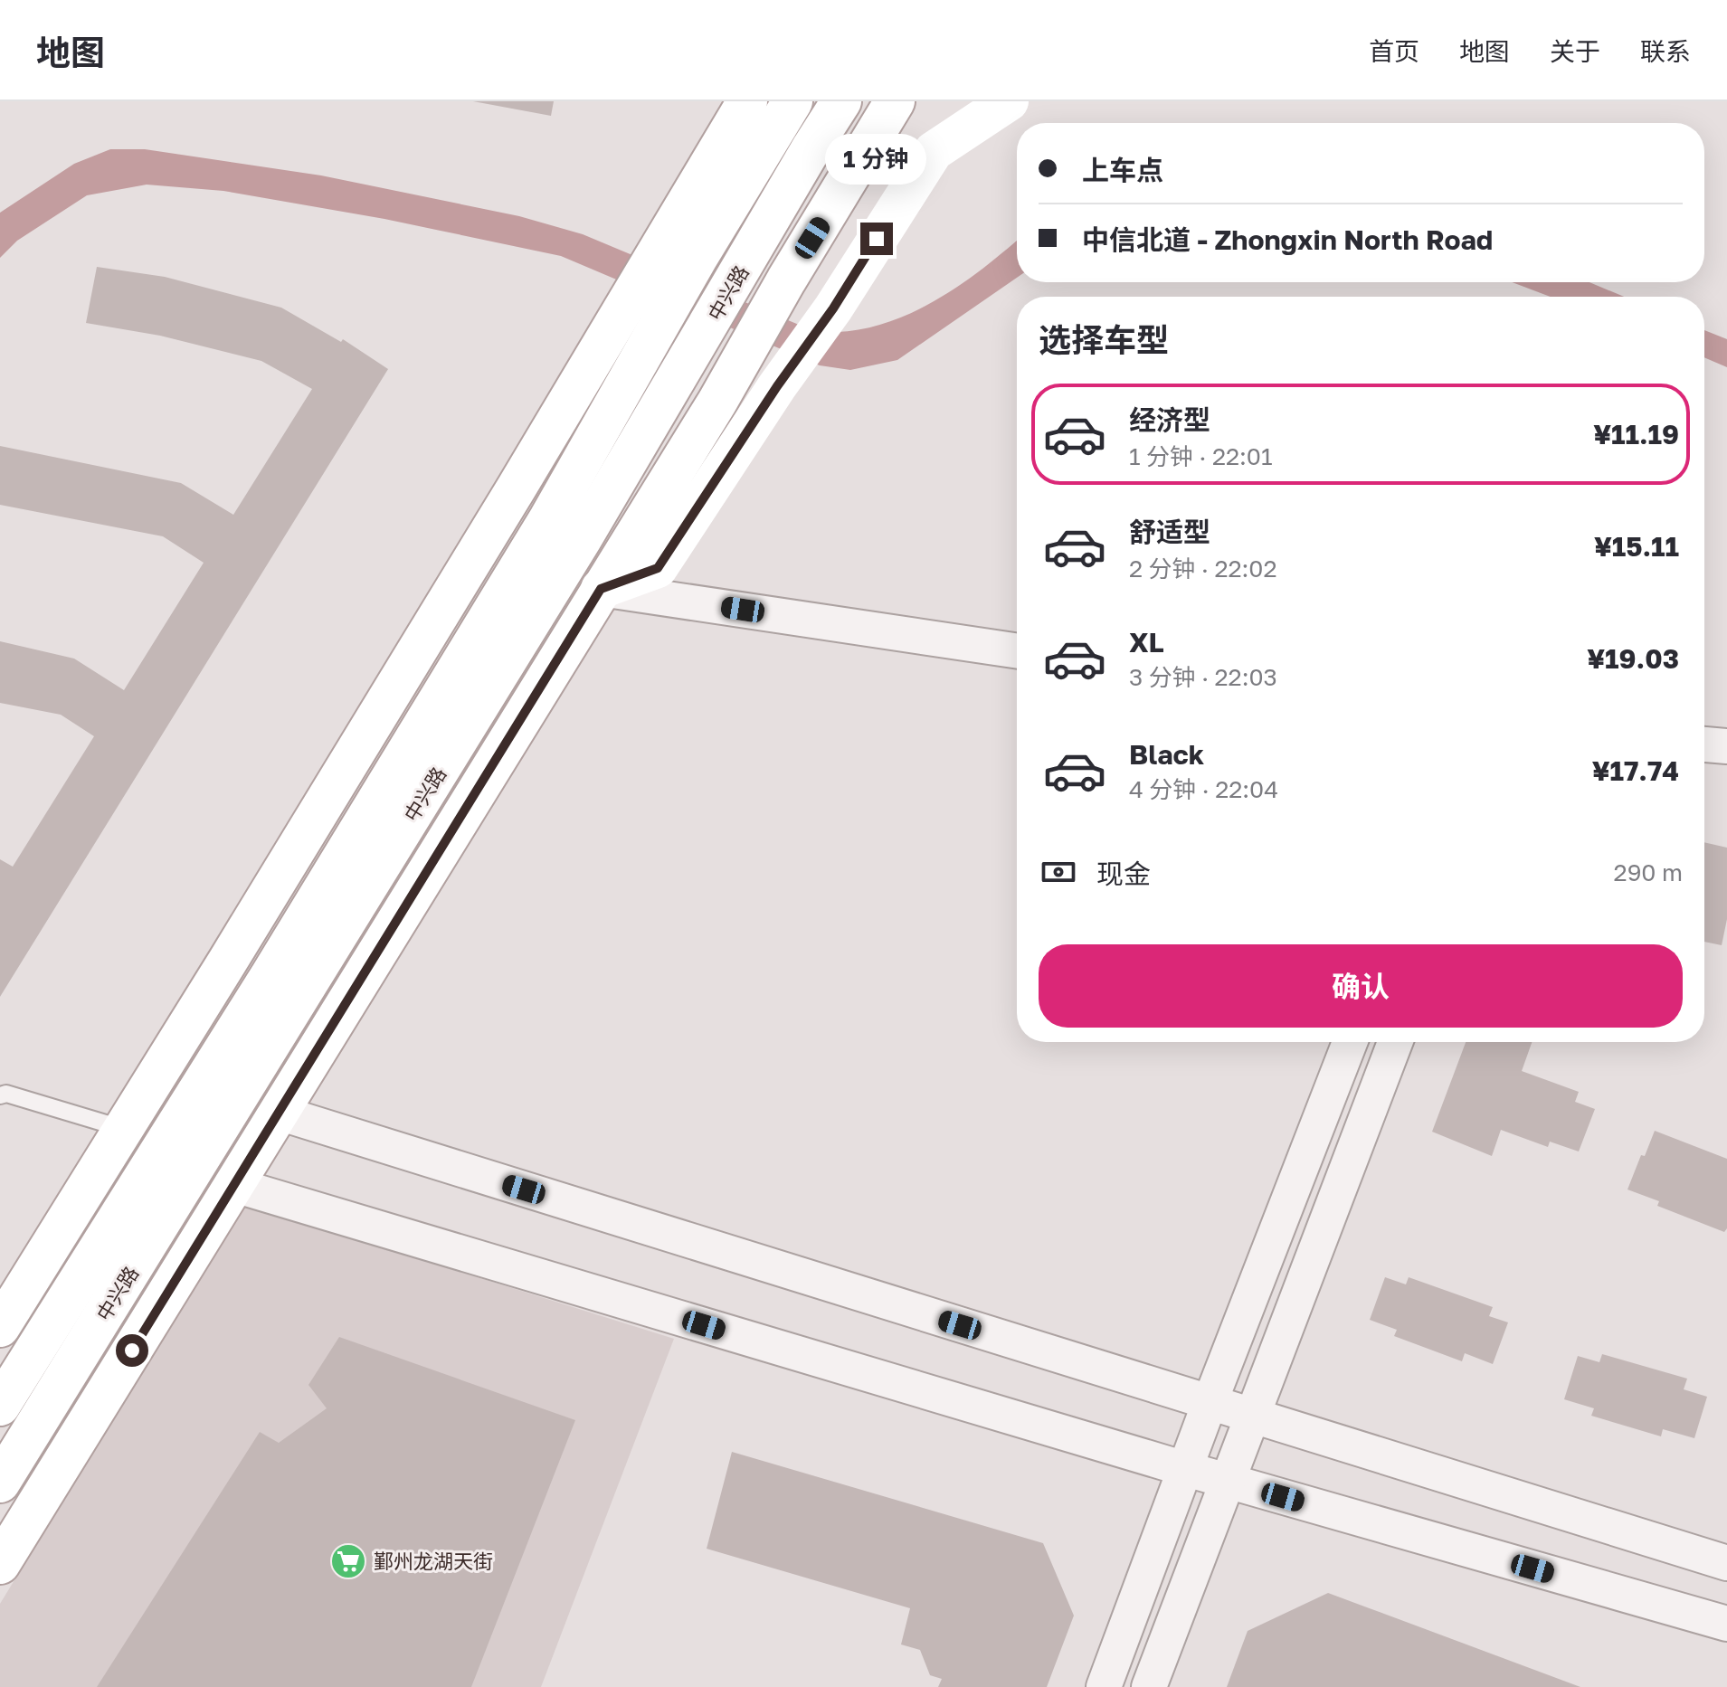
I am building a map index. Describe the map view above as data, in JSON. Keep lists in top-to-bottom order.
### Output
{
  "streets": {
    "main road": ["中兴路"]
  },
  "places": {
    "supermarket": ["鄞州龙湖天街"]
  },
  "page": {
    "header": "地图",
    "nav": [
      "首页",
      "地图",
      "关于",
      "联系"
    ],
    "banner": ["上车点", "中信北道 - Zhongxin North Road"],
    "bubble": "1 分钟",
    "heading": "选择车型",
    "list": [
      {
        "name": "经济型",
        "note": "1 分钟 · 22:01",
        "value": "¥11.19"
      },
      {
        "name": "舒适型",
        "note": "2 分钟 · 22:02",
        "value": "¥15.11"
      },
      {
        "name": "XL",
        "note": "3 分钟 · 22:03",
        "value": "¥19.03"
      },
      {
        "name": "Black",
        "note": "4 分钟 · 22:04",
        "value": "¥17.74"
      }
    ],
    "pay": ["现金", "290 m"],
    "buttons": "确认"
  }
}
